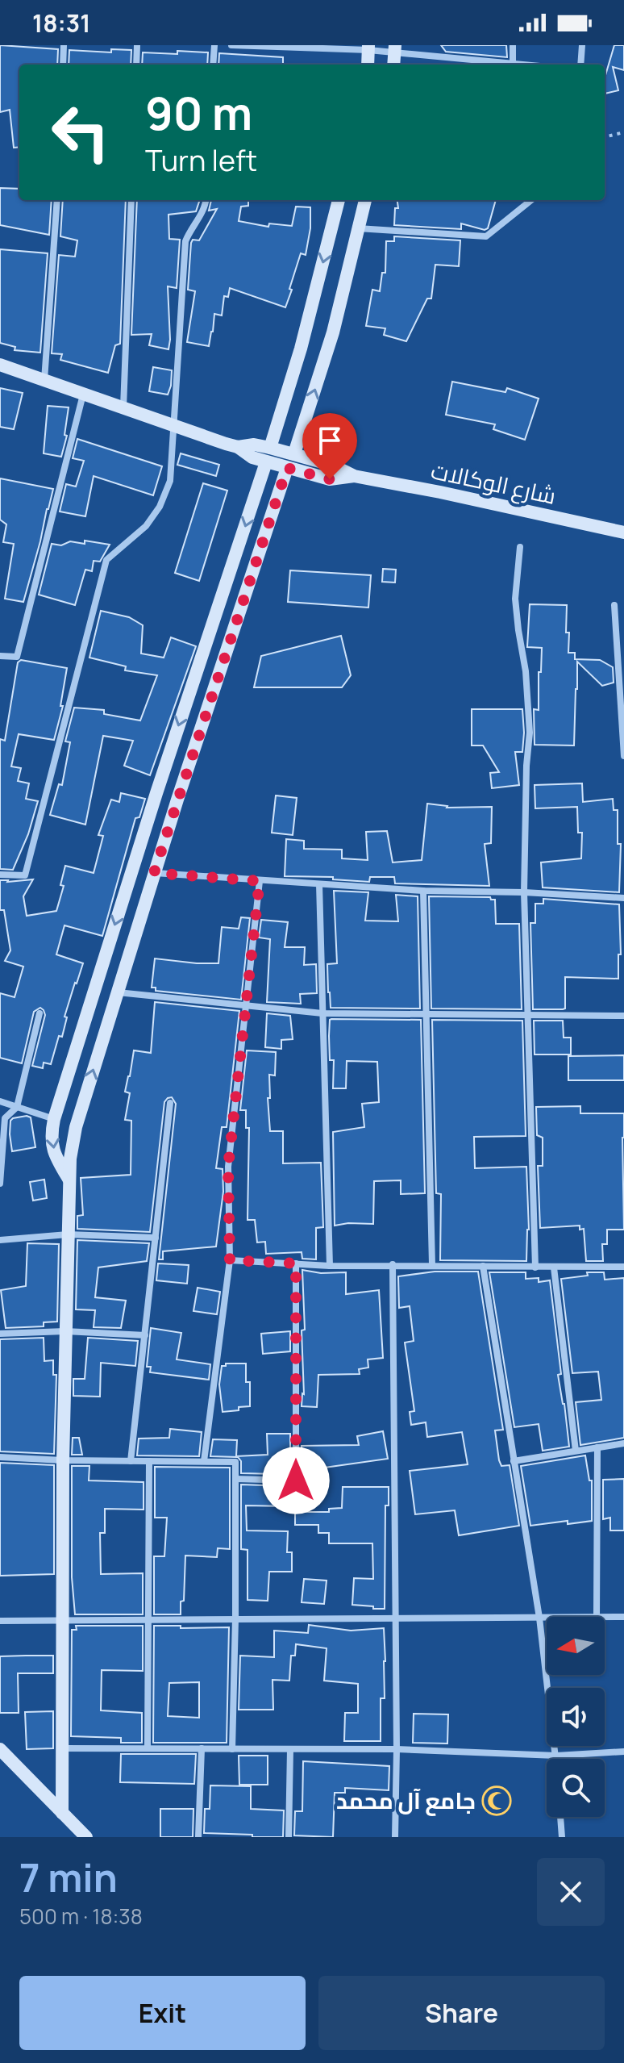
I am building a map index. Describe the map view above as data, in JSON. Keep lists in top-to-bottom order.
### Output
{
  "streets": {
    "street": ["شارع الوكالات"]
  },
  "places": {
    "mosque": ["جامع آل محمد"]
  },
  "north": "left",
  "page": {
    "status": "18:31",
    "turn": ["90 m", "Turn left"],
    "heading": ["7 min", "500 m · 18:38"],
    "buttons": ["Exit", "Share"]
  }
}
